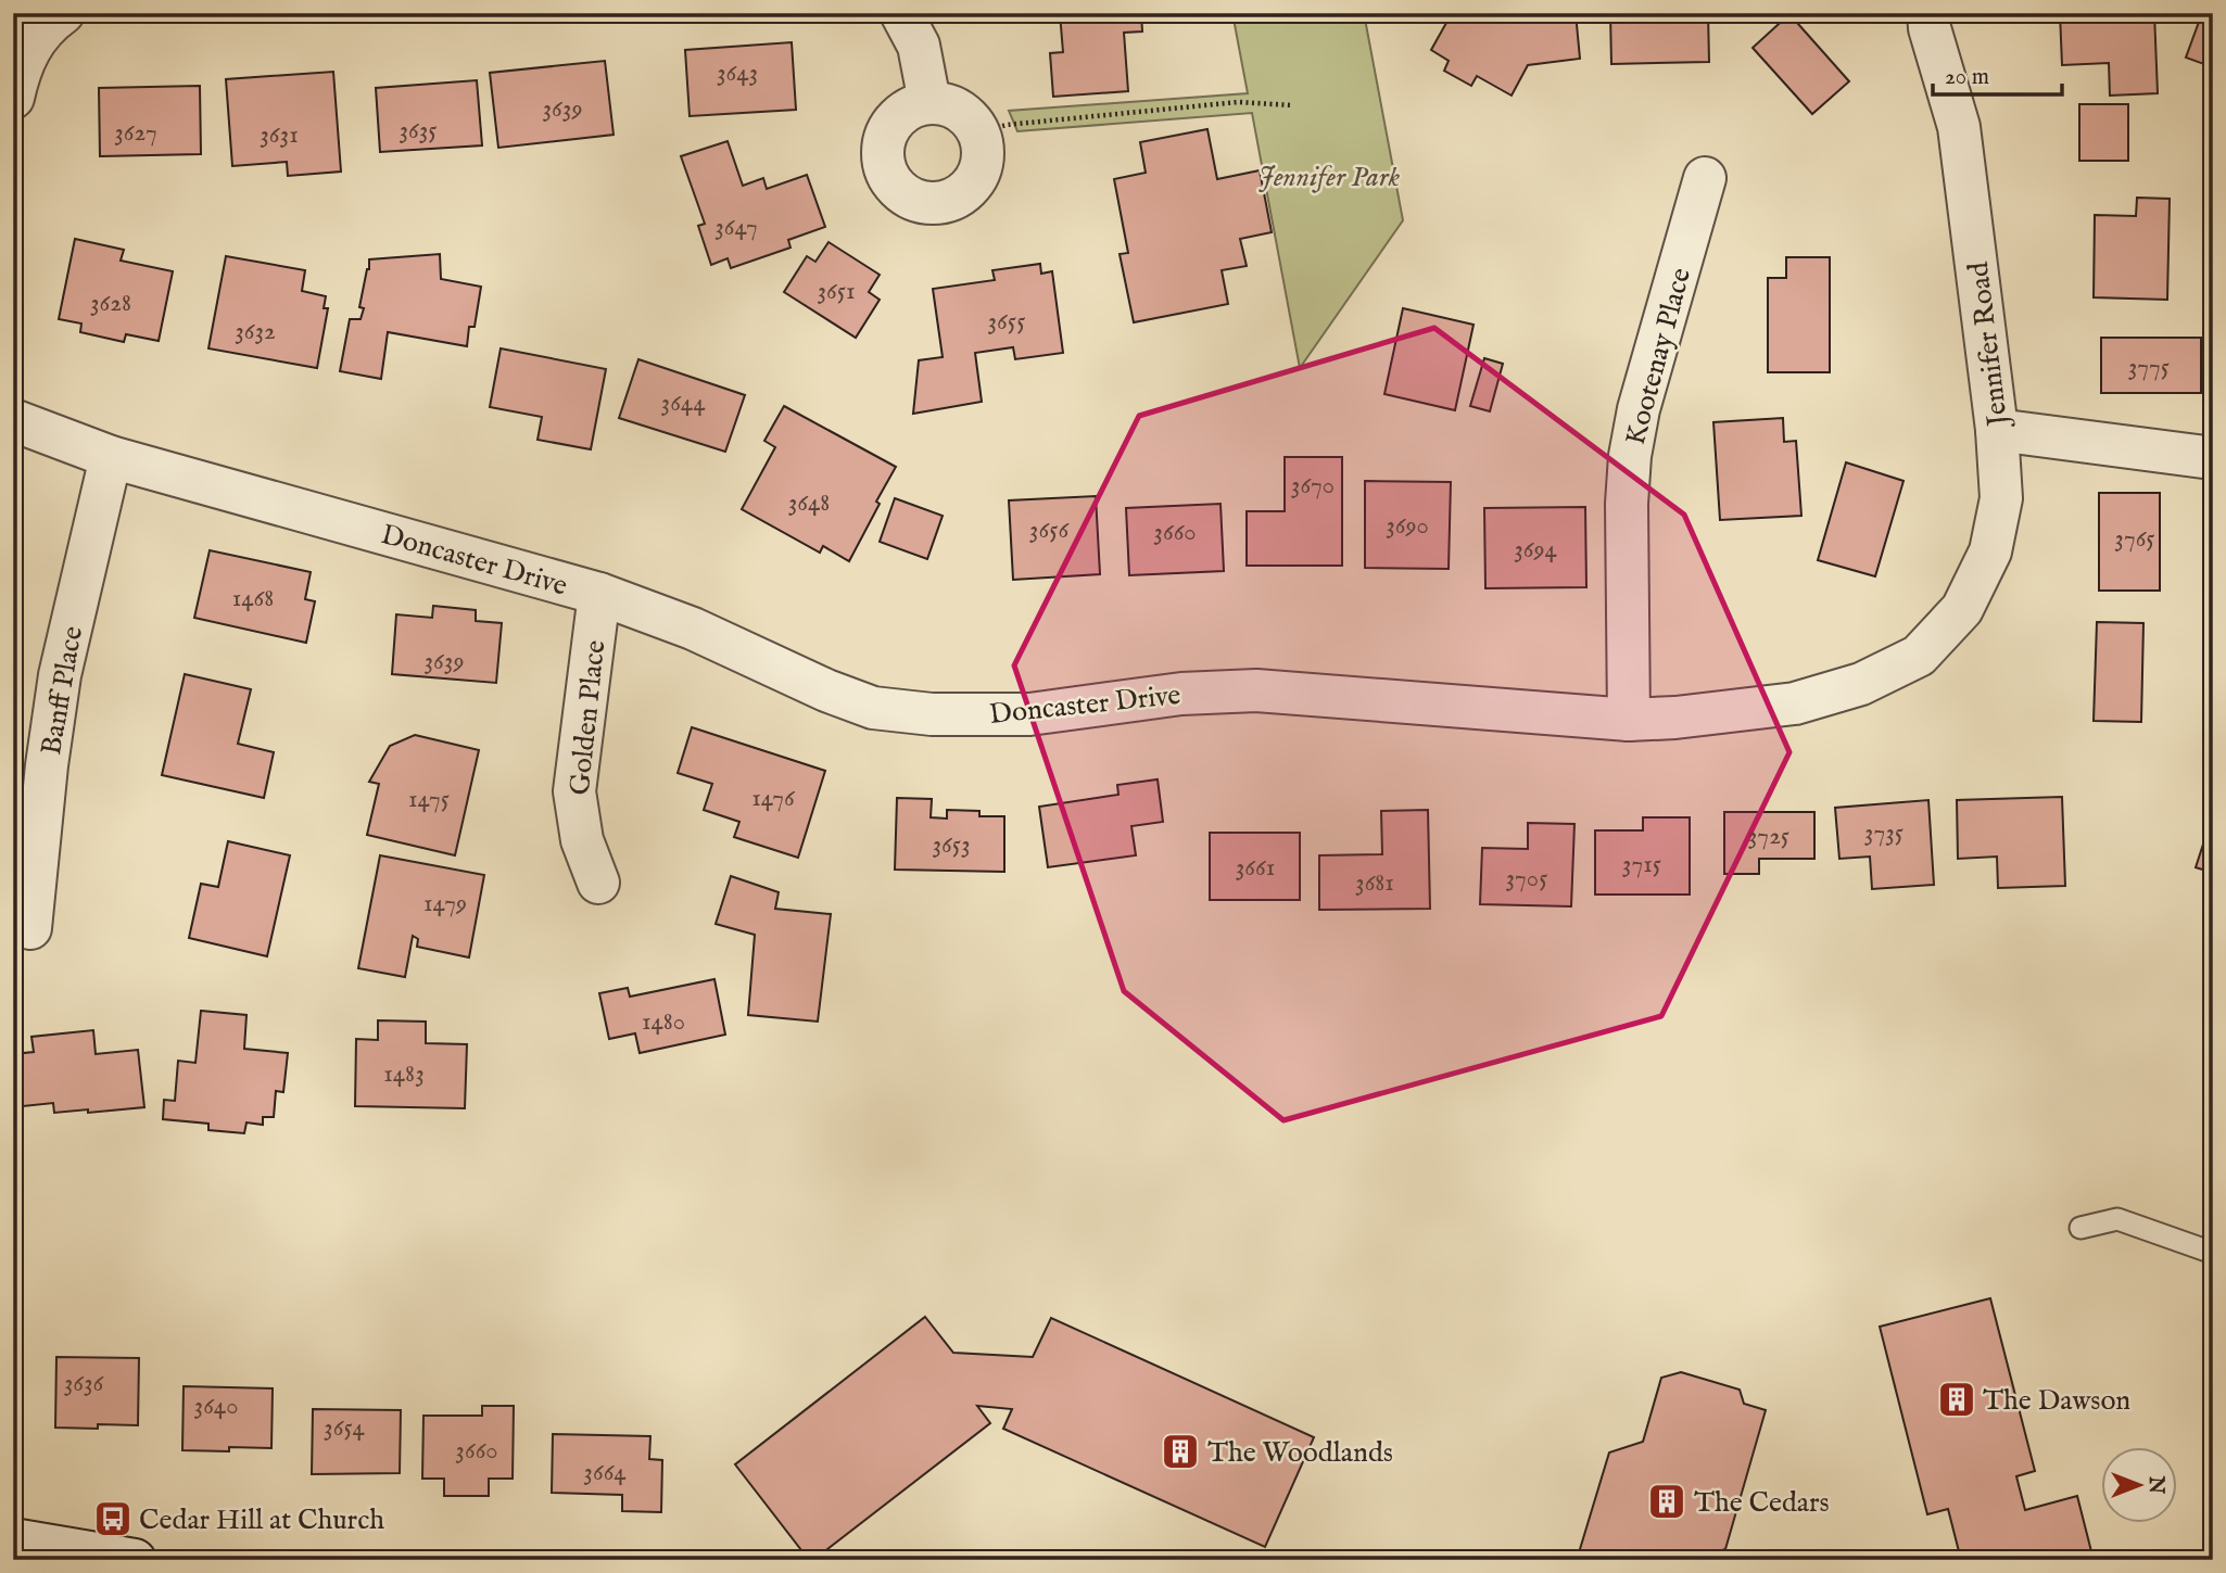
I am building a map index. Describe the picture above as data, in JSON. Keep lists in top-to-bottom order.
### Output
{
  "streets": {
    "street": [
      "Jennifer Road",
      "Kootenay Place",
      "Doncaster Drive",
      "Banff Place",
      "Golden Place"
    ]
  },
  "crossings": [
    ["Jennifer Road", "Doncaster Drive"],
    ["Kootenay Place", "Doncaster Drive"],
    ["Doncaster Drive", "Banff Place"],
    ["Doncaster Drive", "Golden Place"]
  ],
  "parks": ["Jennifer Park"],
  "places": {
    "building": ["The Dawson", "The Woodlands", "The Cedars"],
    "bus stop": ["Cedar Hill at Church"]
  },
  "house_numbers": [
    "3643",
    "3639",
    "3635",
    "3627",
    "3631",
    "3647",
    "3651",
    "3628",
    "3655",
    "3632",
    "3775",
    "3644",
    "3670",
    "3648",
    "3690",
    "3656",
    "3660",
    "3765",
    "3694",
    "1468",
    "3639",
    "1476",
    "1475",
    "3735",
    "3725",
    "3653",
    "3715",
    "3661",
    "3705",
    "3681",
    "1479",
    "1480",
    "1483",
    "3636",
    "3640",
    "3654",
    "3660",
    "3664"
  ],
  "scale_bar": "20 m",
  "north": "right"
}
